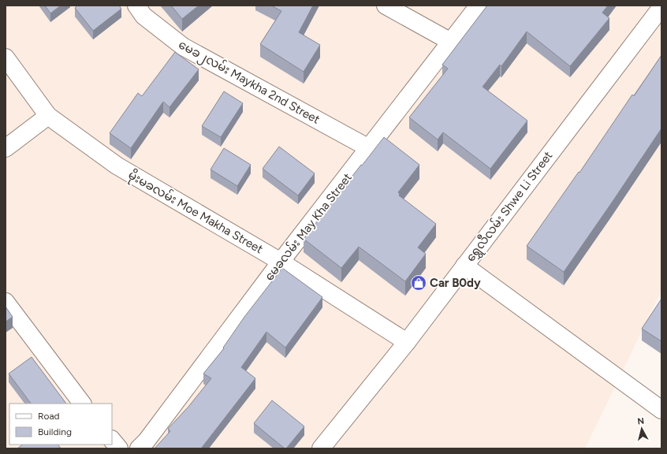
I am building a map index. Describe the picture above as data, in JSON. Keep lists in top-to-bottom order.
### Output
{
  "streets": {
    "street": [
      "မေခ၂လမ်း Maykha 2nd Street",
      "ရွှေလီလမ်း Shwe Li Street",
      "မိုးမခလမ်း Moe Makha Street",
      "မေခလမ်း May Kha Street"
    ]
  },
  "crossings": [
    ["မေခ၂လမ်း Maykha 2nd Street", "မေခလမ်း May Kha Street"],
    ["ရွှေလီလမ်း Shwe Li Street", "မိုးမခလမ်း Moe Makha Street"],
    ["မိုးမခလမ်း Moe Makha Street", "မေခလမ်း May Kha Street"]
  ],
  "places": {
    "shop": ["Car B0dy"]
  },
  "legend": ["Road", "Building"],
  "north": "top"
}
